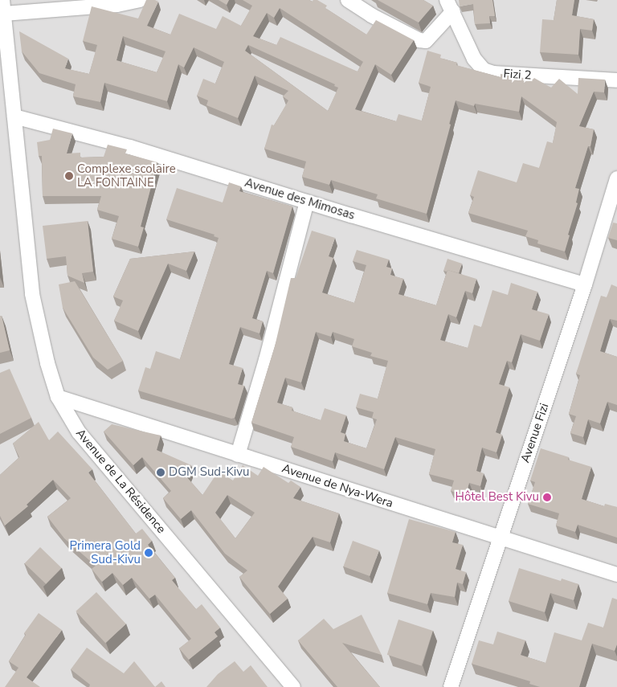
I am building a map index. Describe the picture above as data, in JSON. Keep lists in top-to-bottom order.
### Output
{
  "streets": {
    "street": [
      "Fizi 2",
      "Avenue des Mimosas",
      "Avenue Fizi",
      "Avenue de La Résidence",
      "Avenue de Nya-Wera"
    ]
  },
  "crossings": [
    ["Avenue des Mimosas", "Avenue Fizi"],
    ["Avenue des Mimosas", "Avenue de La Résidence"],
    ["Avenue Fizi", "Avenue de Nya-Wera"],
    ["Avenue de La Résidence", "Avenue de Nya-Wera"]
  ],
  "places": [
    "Complexe scolaire LA FONTAINE",
    "DGM Sud-Kivu",
    "Hôtel Best Kivu",
    "Primera Gold Sud-Kivu"
  ]
}
